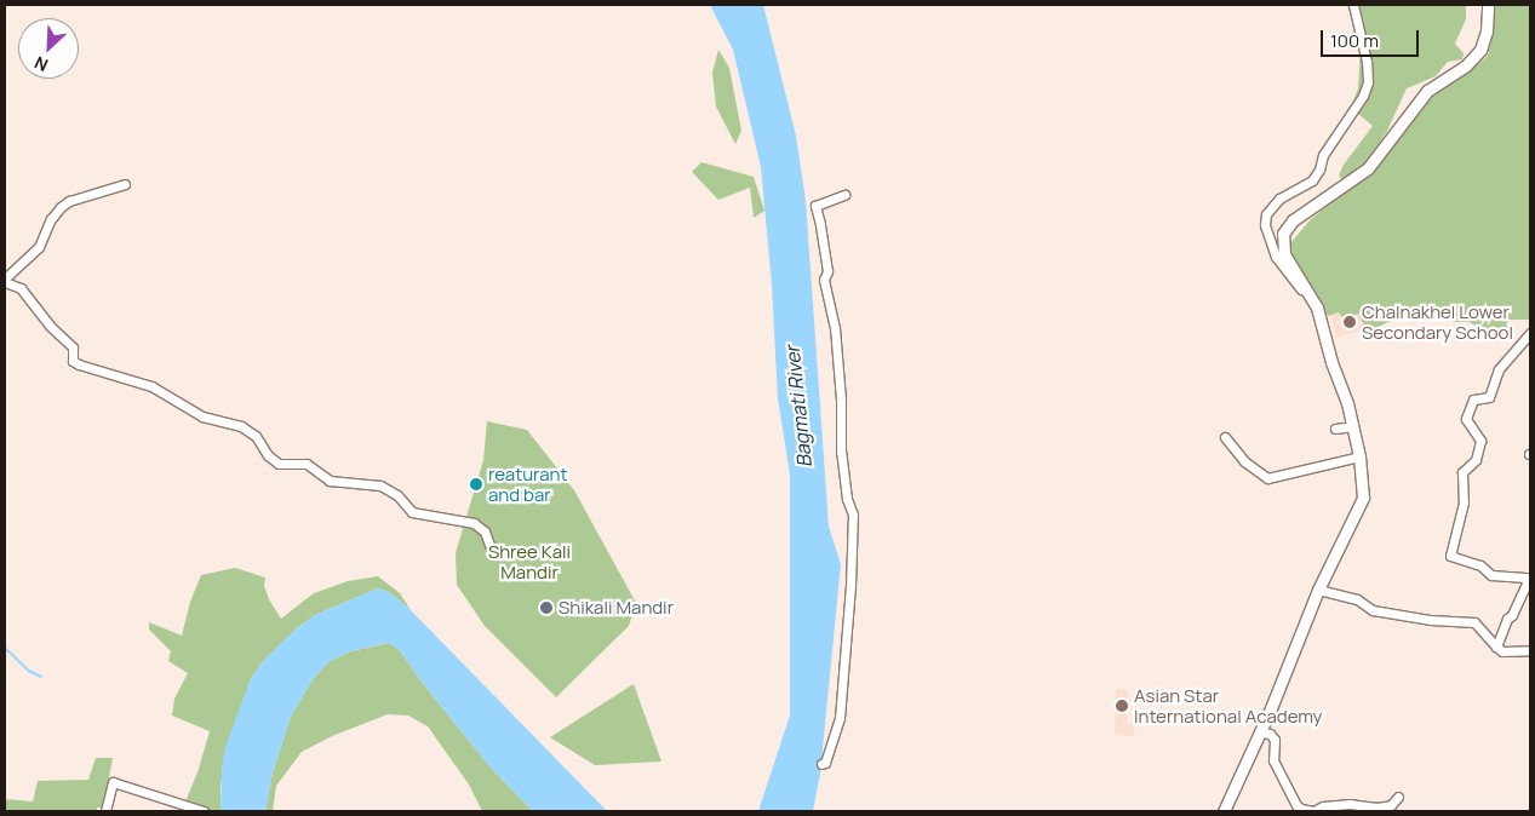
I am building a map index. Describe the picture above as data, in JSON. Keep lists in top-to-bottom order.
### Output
{
  "water": ["Bagmati River"],
  "parks": ["Shree Kali Mandir"],
  "places": [
    "Chalnakhel Lower Secondary School",
    "reaturant and bar",
    "Shikali Mandir",
    "Asian Star International Academy"
  ],
  "scale_bar": "100 m",
  "north": "bottom left"
}
